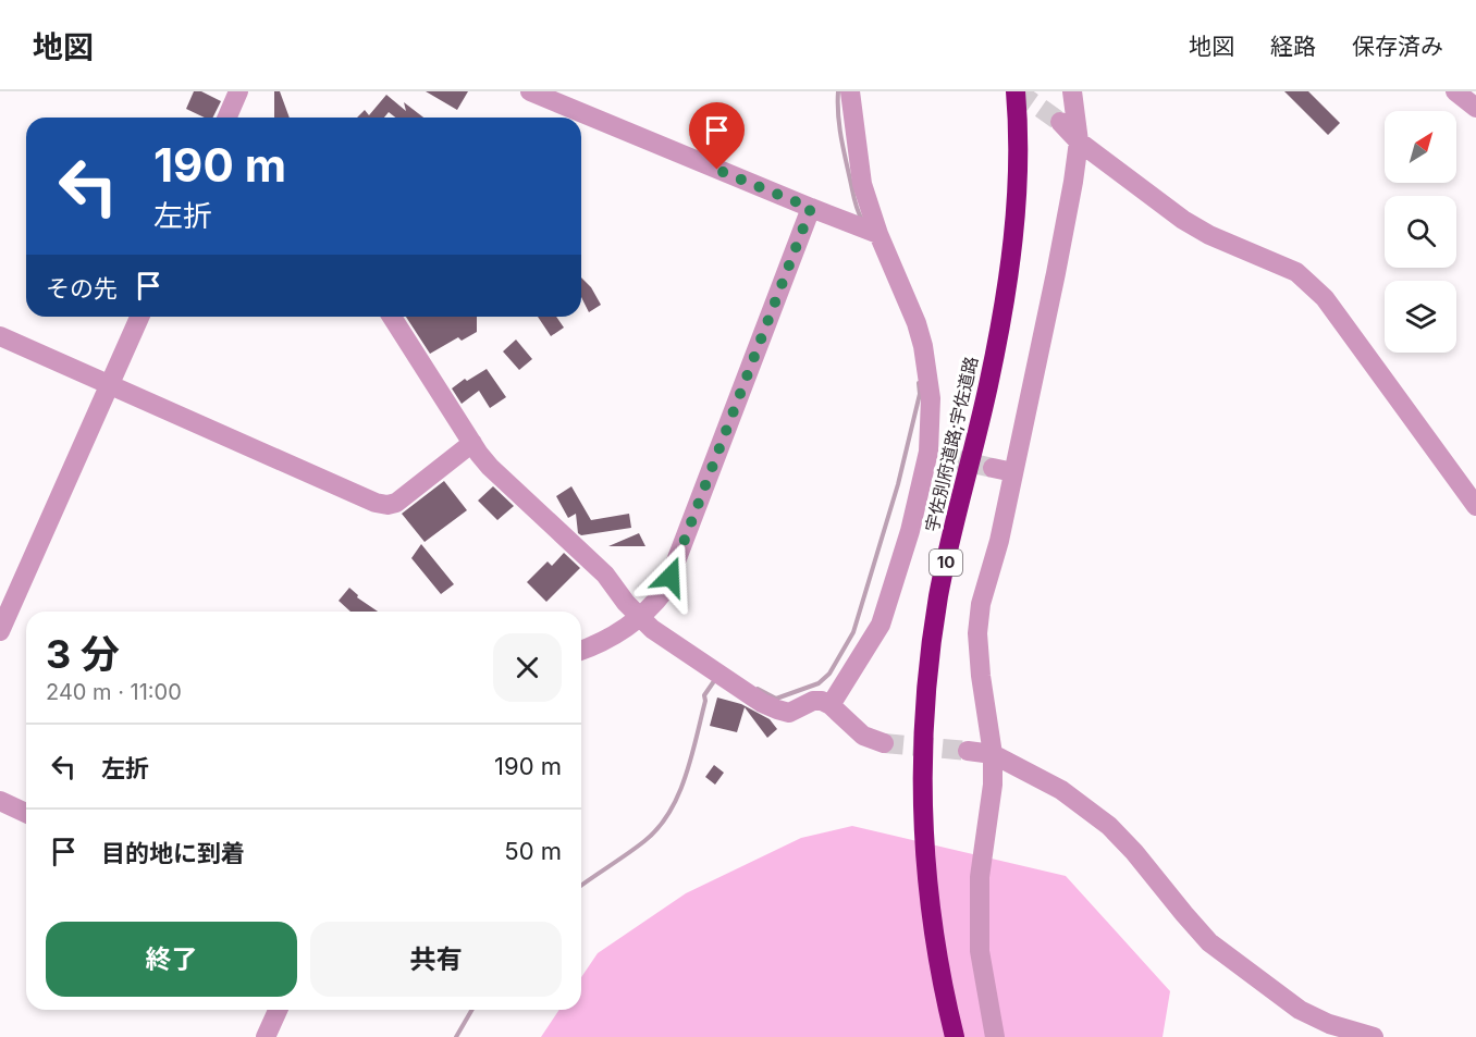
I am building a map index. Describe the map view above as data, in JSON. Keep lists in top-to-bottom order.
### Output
{
  "streets": {
    "highway": ["宇佐別府道路;宇佐道路", "10"]
  },
  "north": "top right",
  "page": {
    "header": "地図",
    "nav": ["地図", "経路", "保存済み"],
    "turn": ["190 m", "左折"],
    "then": "その先",
    "heading": ["3 分", "240 m · 11:00"],
    "list": [
      {
        "name": "左折",
        "value": "190 m"
      },
      {
        "name": "目的地に到着",
        "value": "50 m"
      }
    ],
    "buttons": ["終了", "共有"]
  }
}
